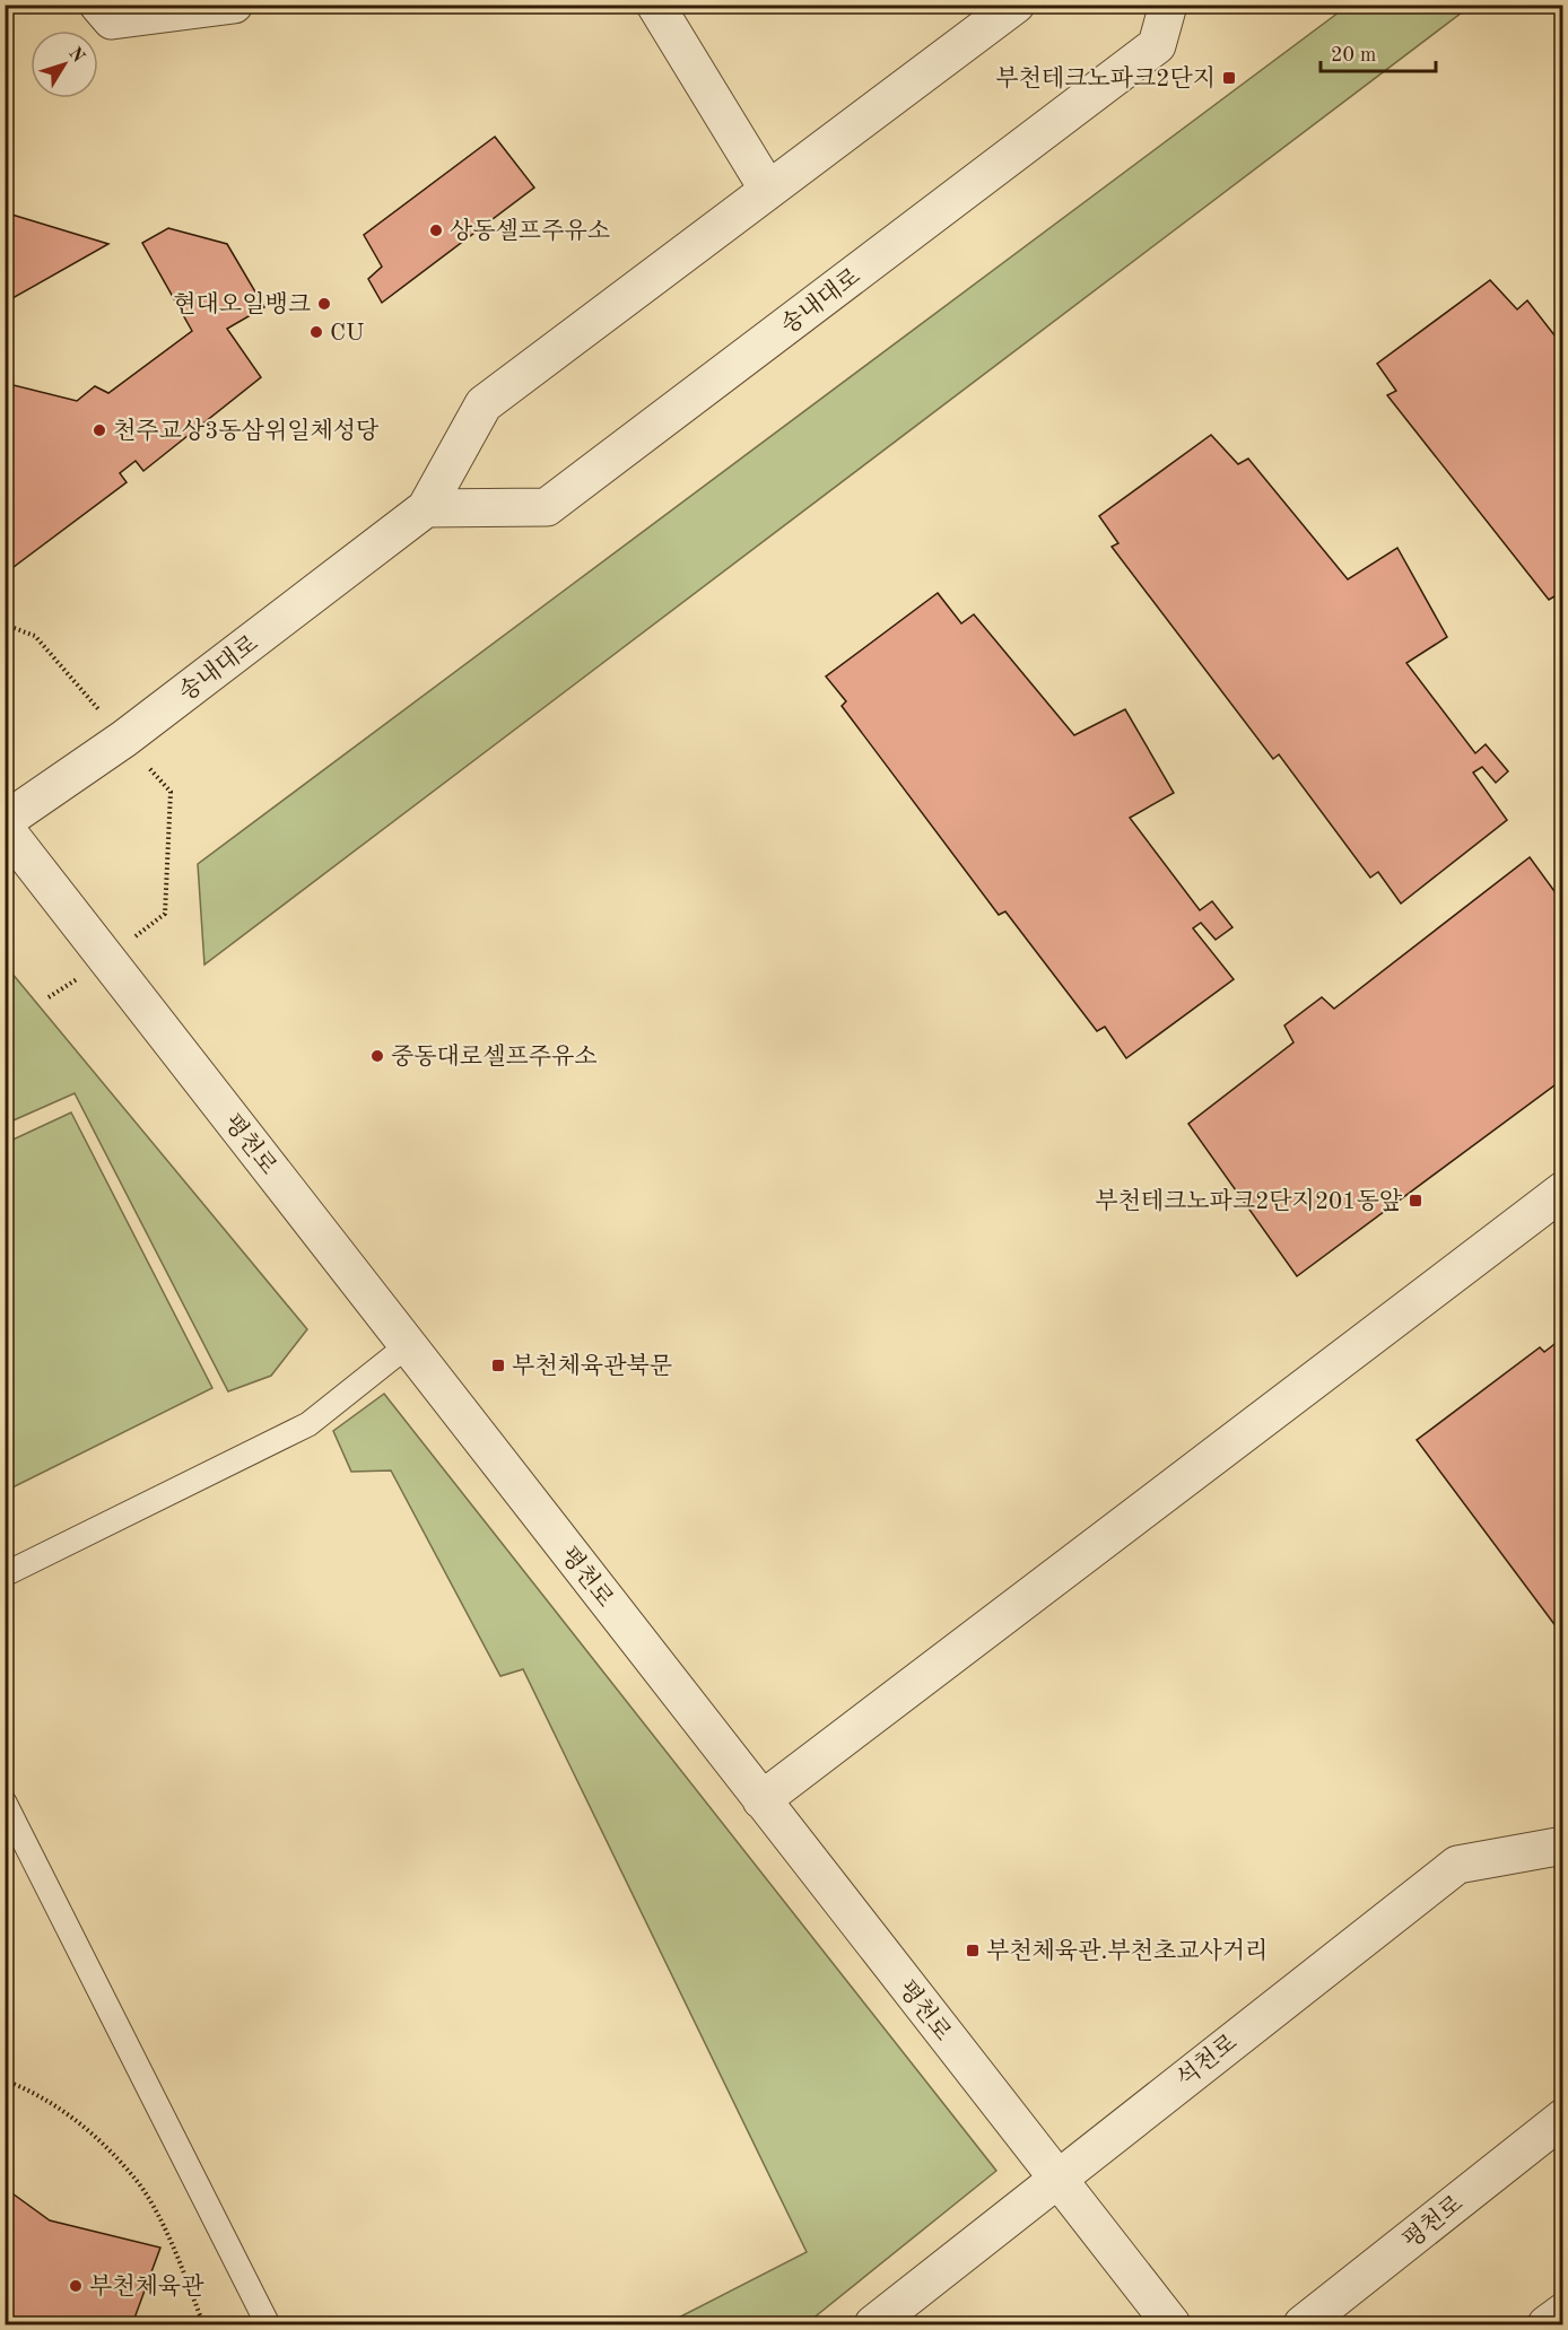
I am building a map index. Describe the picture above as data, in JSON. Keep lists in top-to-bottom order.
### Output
{
  "streets": {
    "street": ["송내대로", "평천로", "석천로"]
  },
  "crossings": [
    ["평천로", "석천로"]
  ],
  "places": {
    "transit": [
      "부천테크노파크2단지",
      "부천테크노파크2단지201동앞",
      "부천체육관북문",
      "부천체육관.부천초교사거리"
    ],
    "other": [
      "상동셀프주유소",
      "현대오일뱅크",
      "CU",
      "천주교상3동삼위일체성당",
      "중동대로셀프주유소",
      "부천체육관"
    ]
  },
  "scale_bar": "20 m",
  "north": "top right"
}
